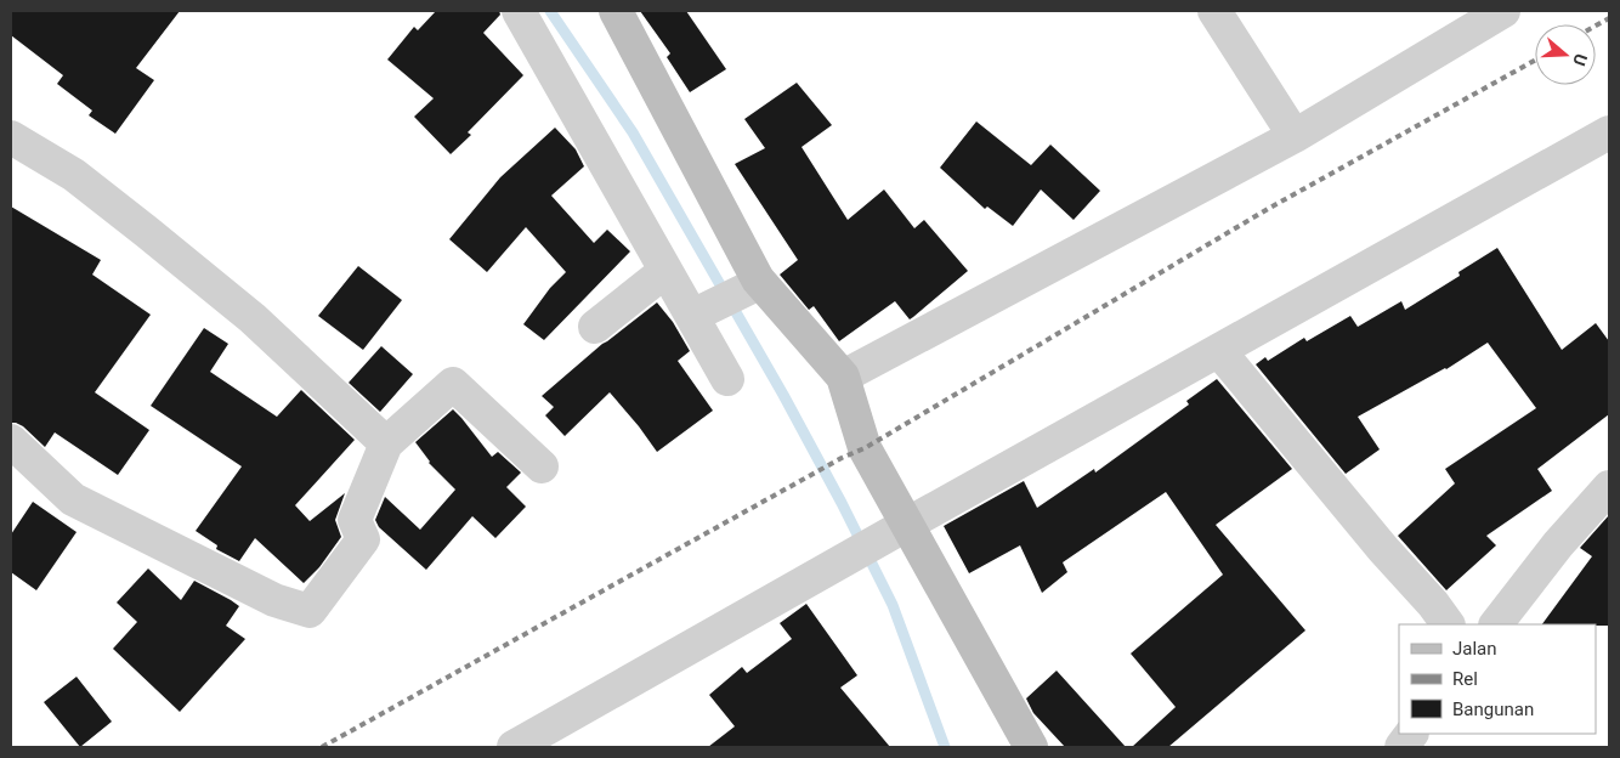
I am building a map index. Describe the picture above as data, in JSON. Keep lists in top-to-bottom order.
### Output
{
  "legend": ["Jalan", "Rel", "Bangunan"],
  "north": "right"
}
